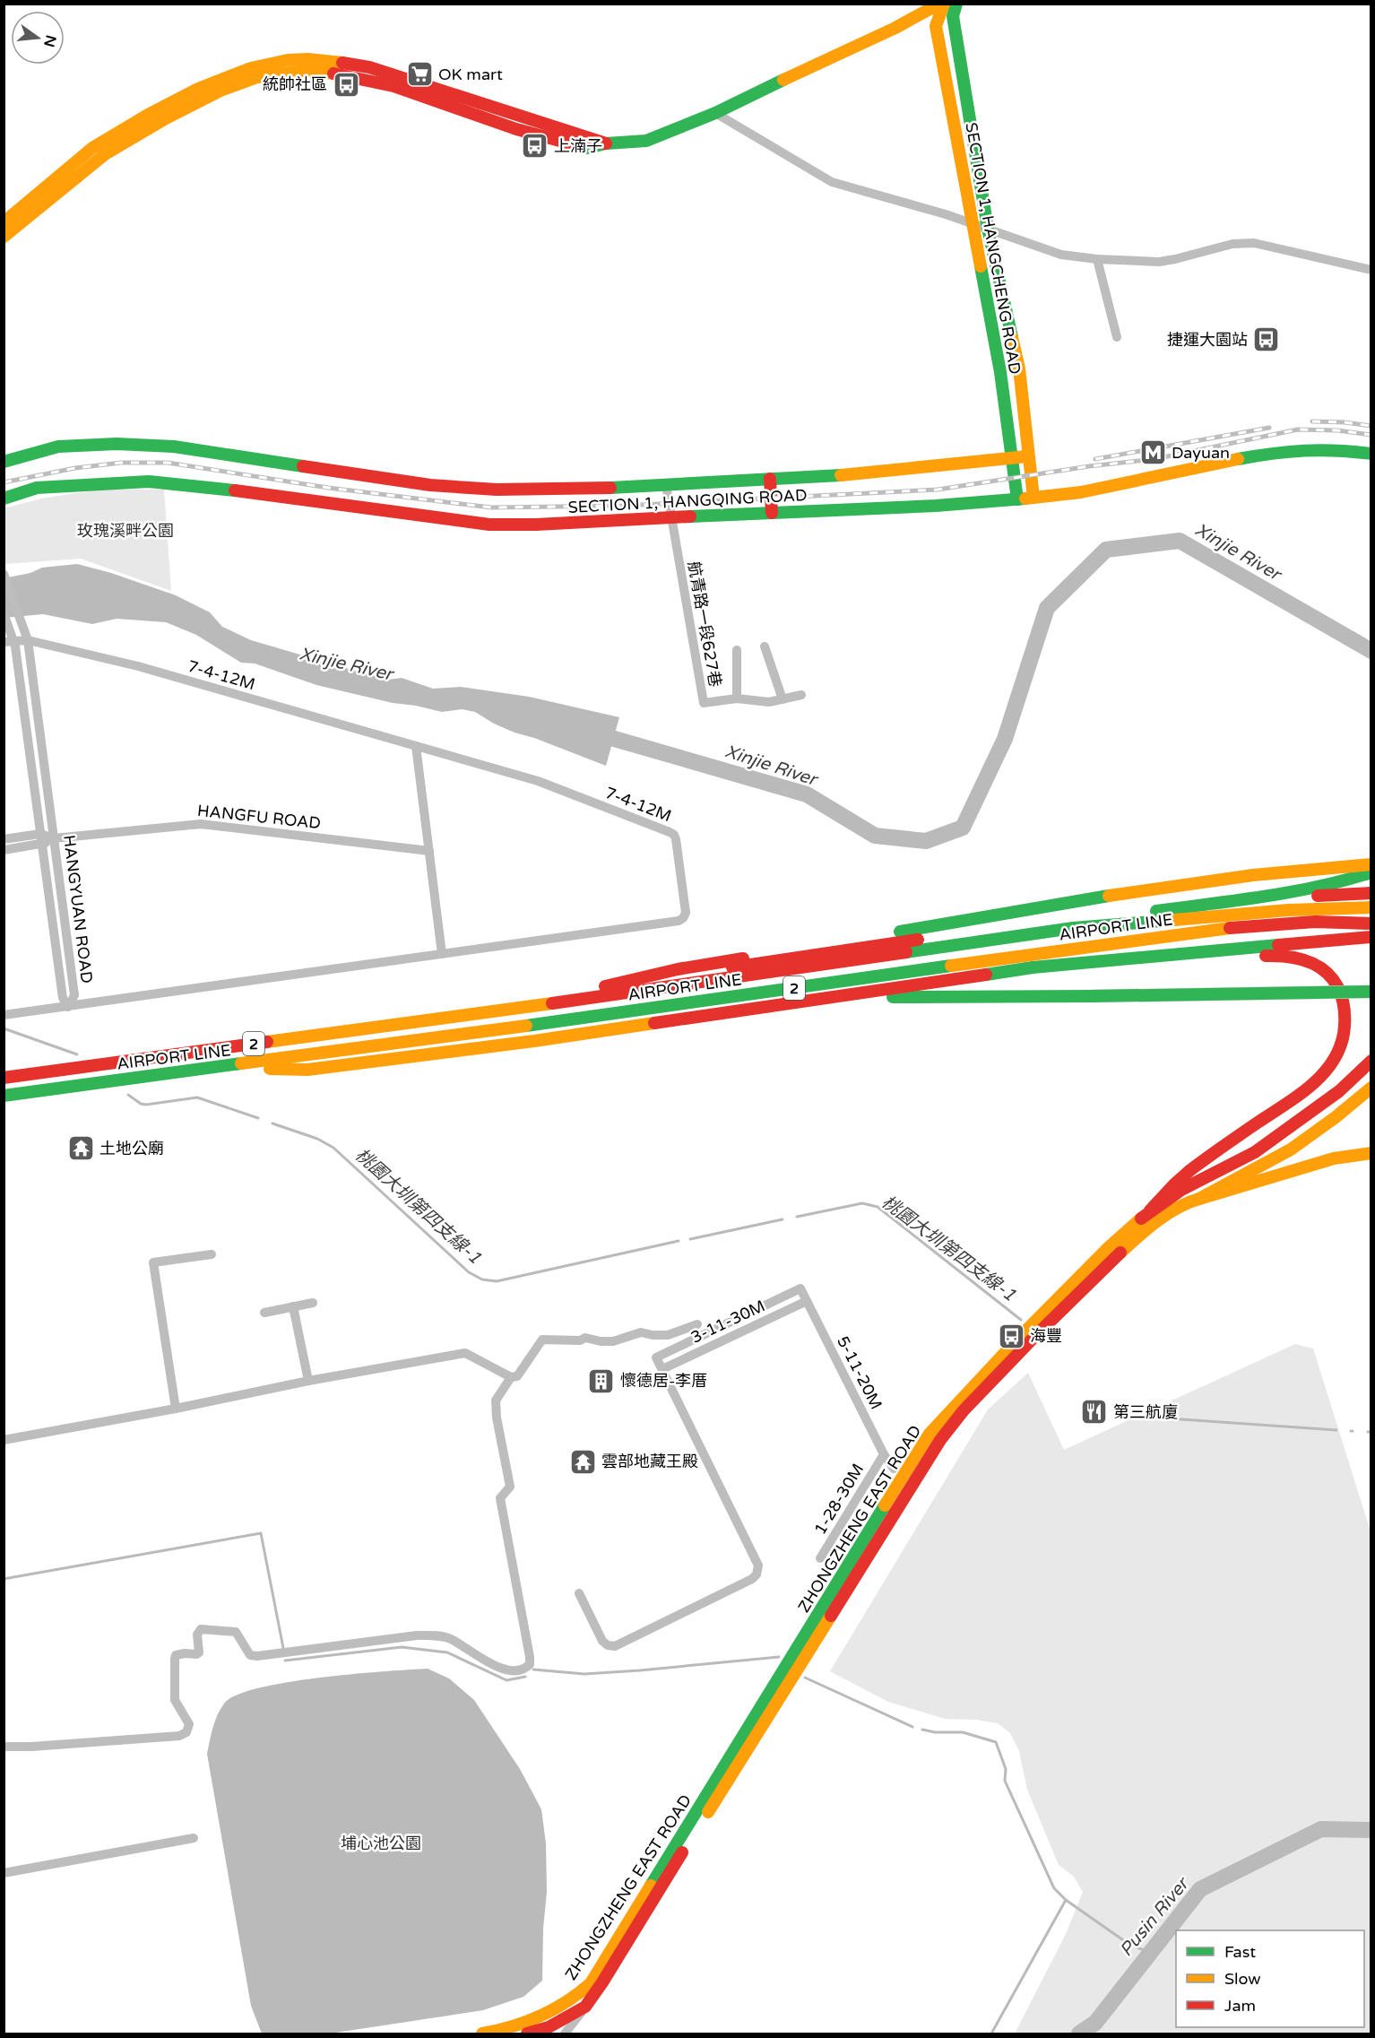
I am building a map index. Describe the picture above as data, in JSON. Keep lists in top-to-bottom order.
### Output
{
  "streets": {
    "main road": [
      "SECTION 1, HANGCHENG ROAD",
      "SECTION 1, HANGQING ROAD",
      "AIRPORT LINE",
      "2",
      "ZHONGZHENG EAST ROAD"
    ],
    "street": [
      "航青路一段627巷",
      "7-4-12M",
      "HANGFU ROAD",
      "HANGYUAN ROAD",
      "3-11-30M",
      "5-11-20M",
      "1-28-30M"
    ]
  },
  "crossings": [
    ["SECTION 1, HANGCHENG ROAD", "SECTION 1, HANGQING ROAD"],
    ["SECTION 1, HANGQING ROAD", "航青路一段627巷"],
    ["7-4-12M", "HANGYUAN ROAD"],
    ["HANGFU ROAD", "HANGYUAN ROAD"],
    ["3-11-30M", "5-11-20M"],
    ["5-11-20M", "1-28-30M"]
  ],
  "water": ["Xinjie River", "桃園大圳第四支線-1", "Pusin River"],
  "parks": ["玫瑰溪畔公園", "埔心池公園"],
  "places": {
    "supermarket": ["OK mart"],
    "bus stop": [
      "統帥社區",
      "上湳子",
      "捷運大園站",
      "海豐"
    ],
    "metro station": ["Dayuan"],
    "temple": ["土地公廟", "雲部地藏王殿"],
    "building": ["懷德居-李厝"],
    "restaurant": ["第三航廈"]
  },
  "legend": ["Fast", "Slow", "Jam"],
  "north": "right"
}
